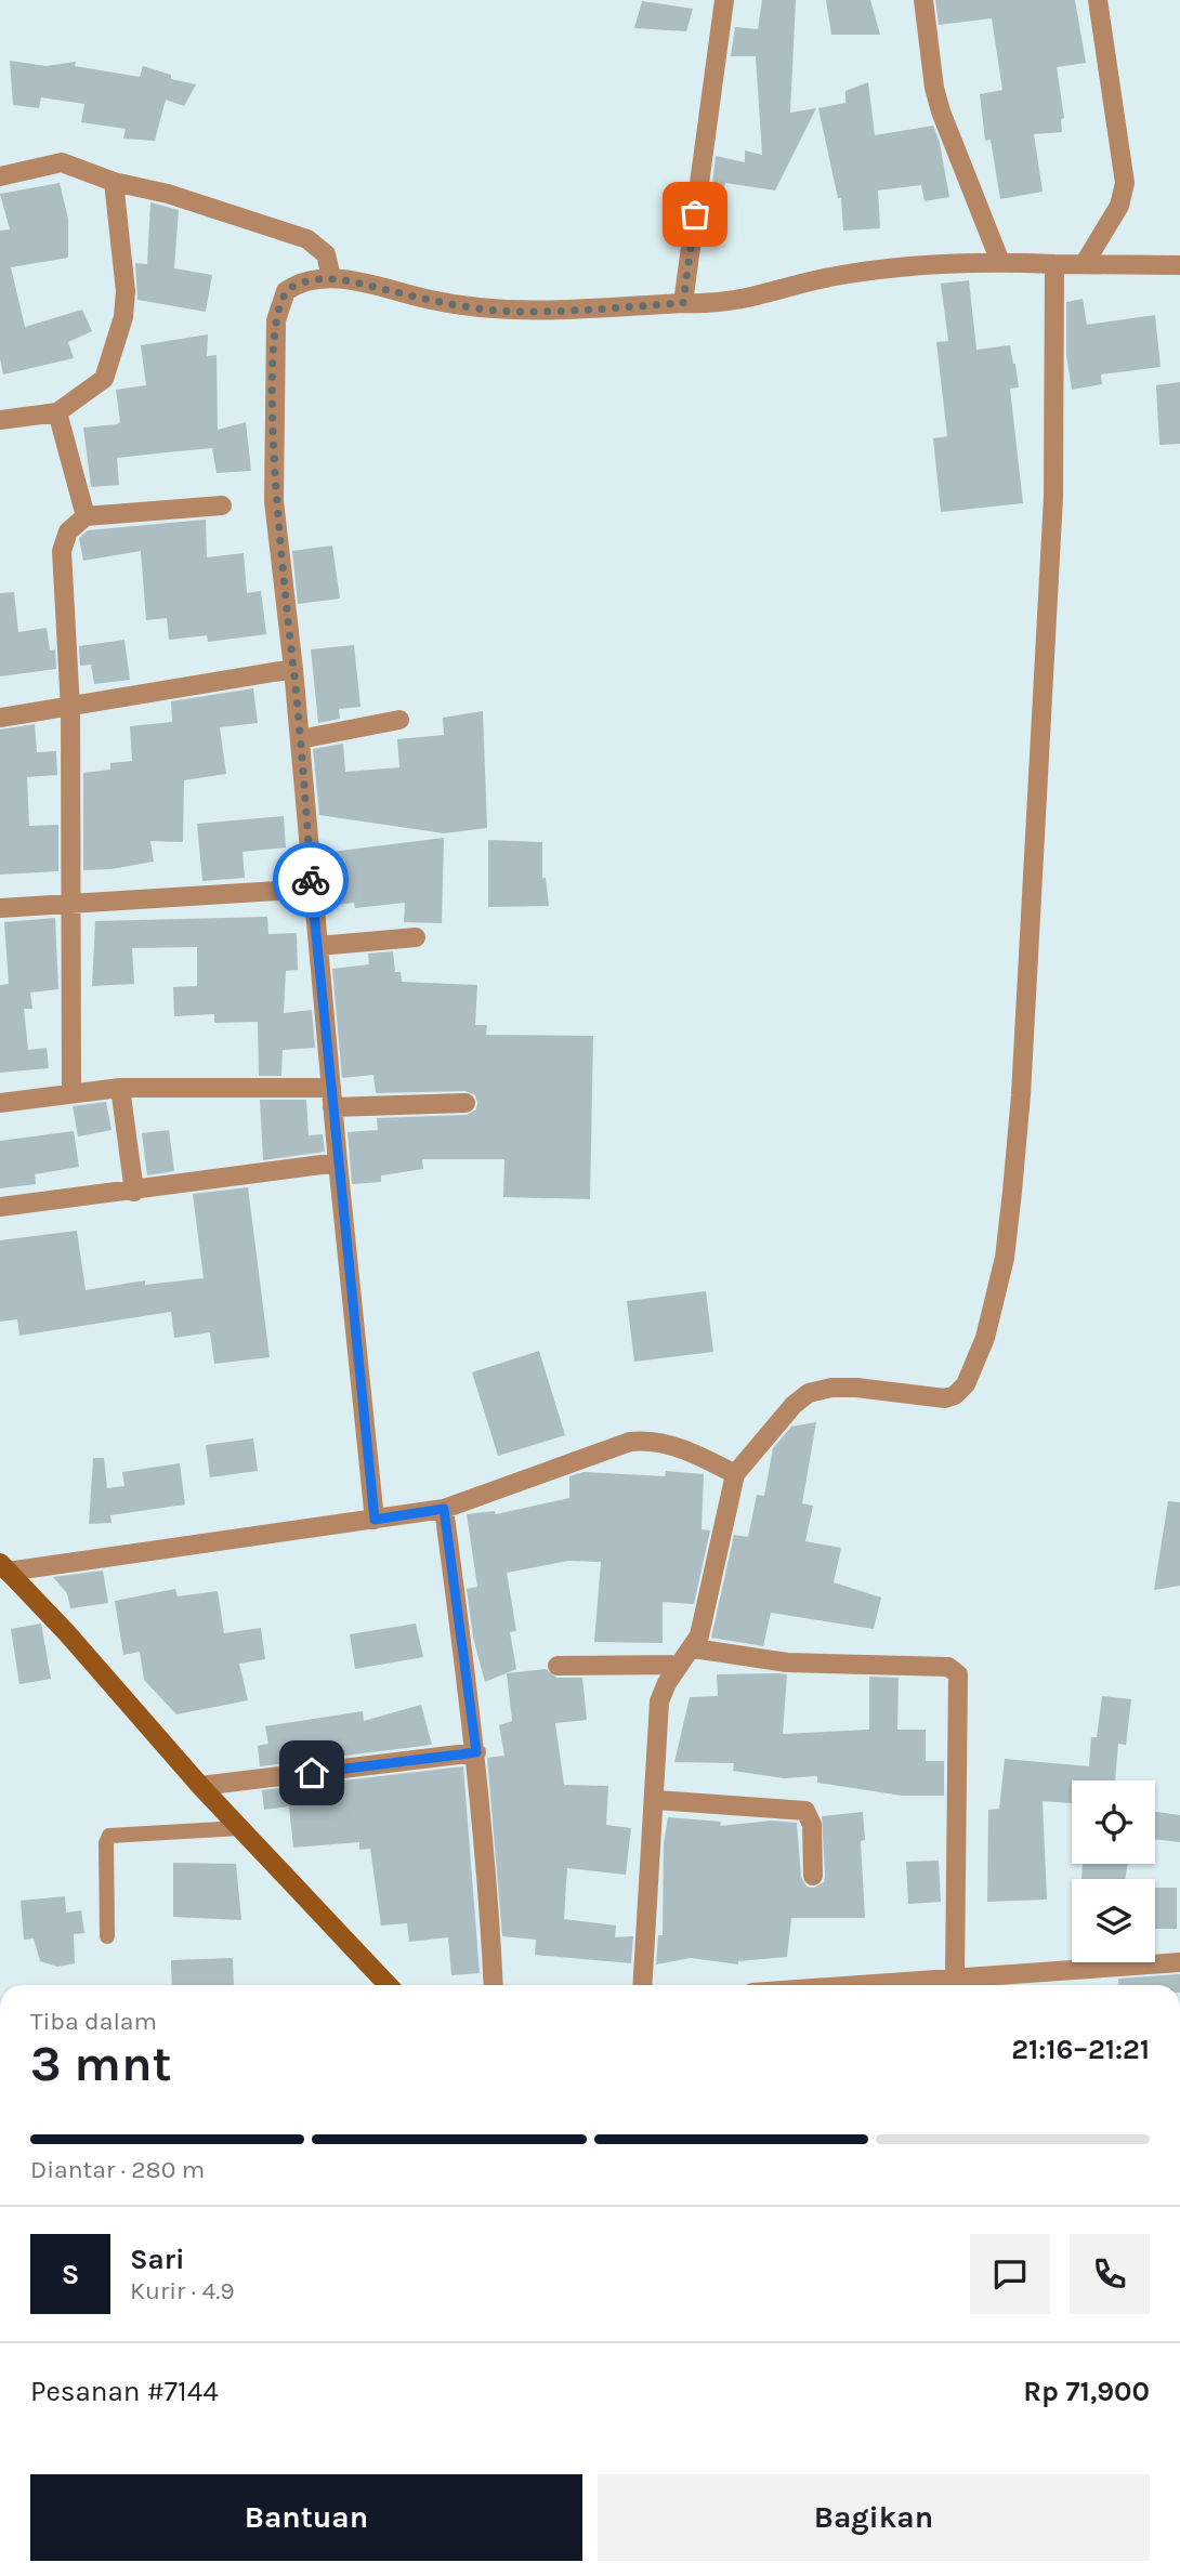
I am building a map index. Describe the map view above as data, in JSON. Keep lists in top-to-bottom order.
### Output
{
  "page": {
    "heading": ["3 mnt", "Tiba dalam", "21:16–21:21"],
    "panel": [
      "Sari",
      "Kurir · 4.9",
      "Pesanan #7144",
      "Rp 71,900"
    ],
    "bar": "Diantar · 280 m",
    "round": "S",
    "buttons": ["Bantuan", "Bagikan"]
  }
}
